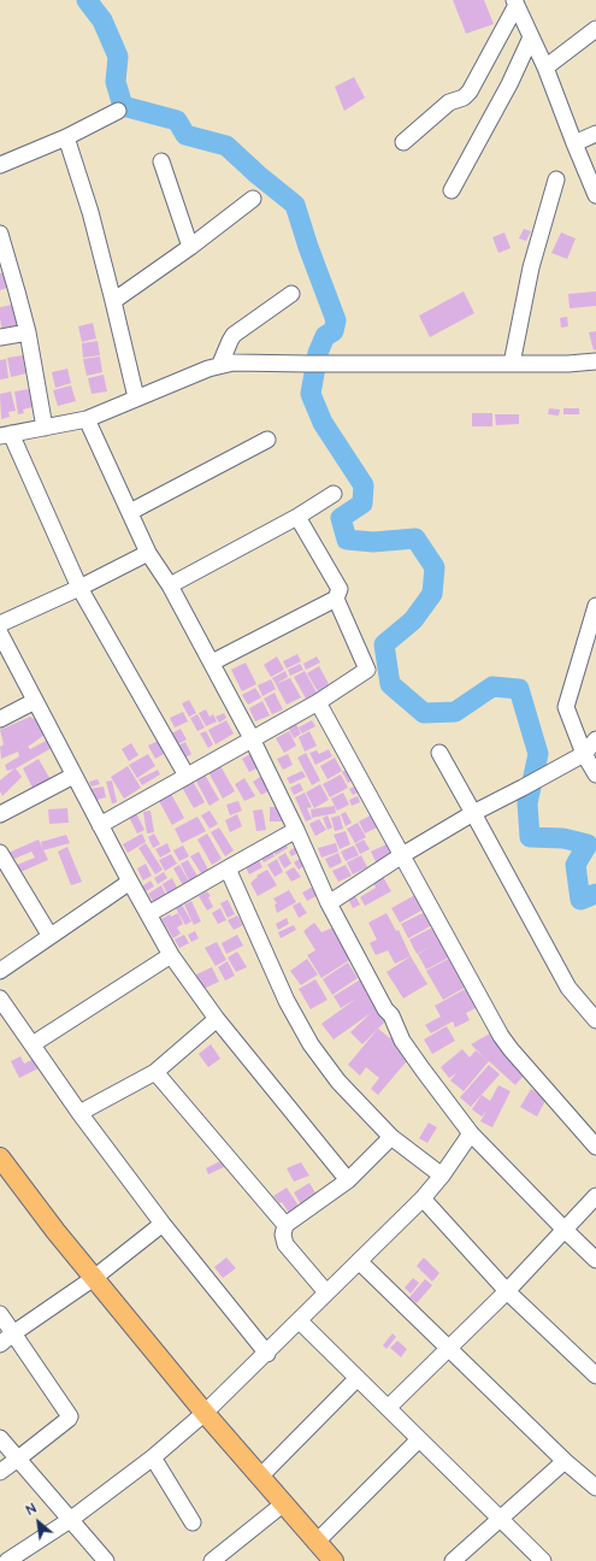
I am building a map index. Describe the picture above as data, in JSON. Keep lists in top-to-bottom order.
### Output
{
  "north": "top left"
}
